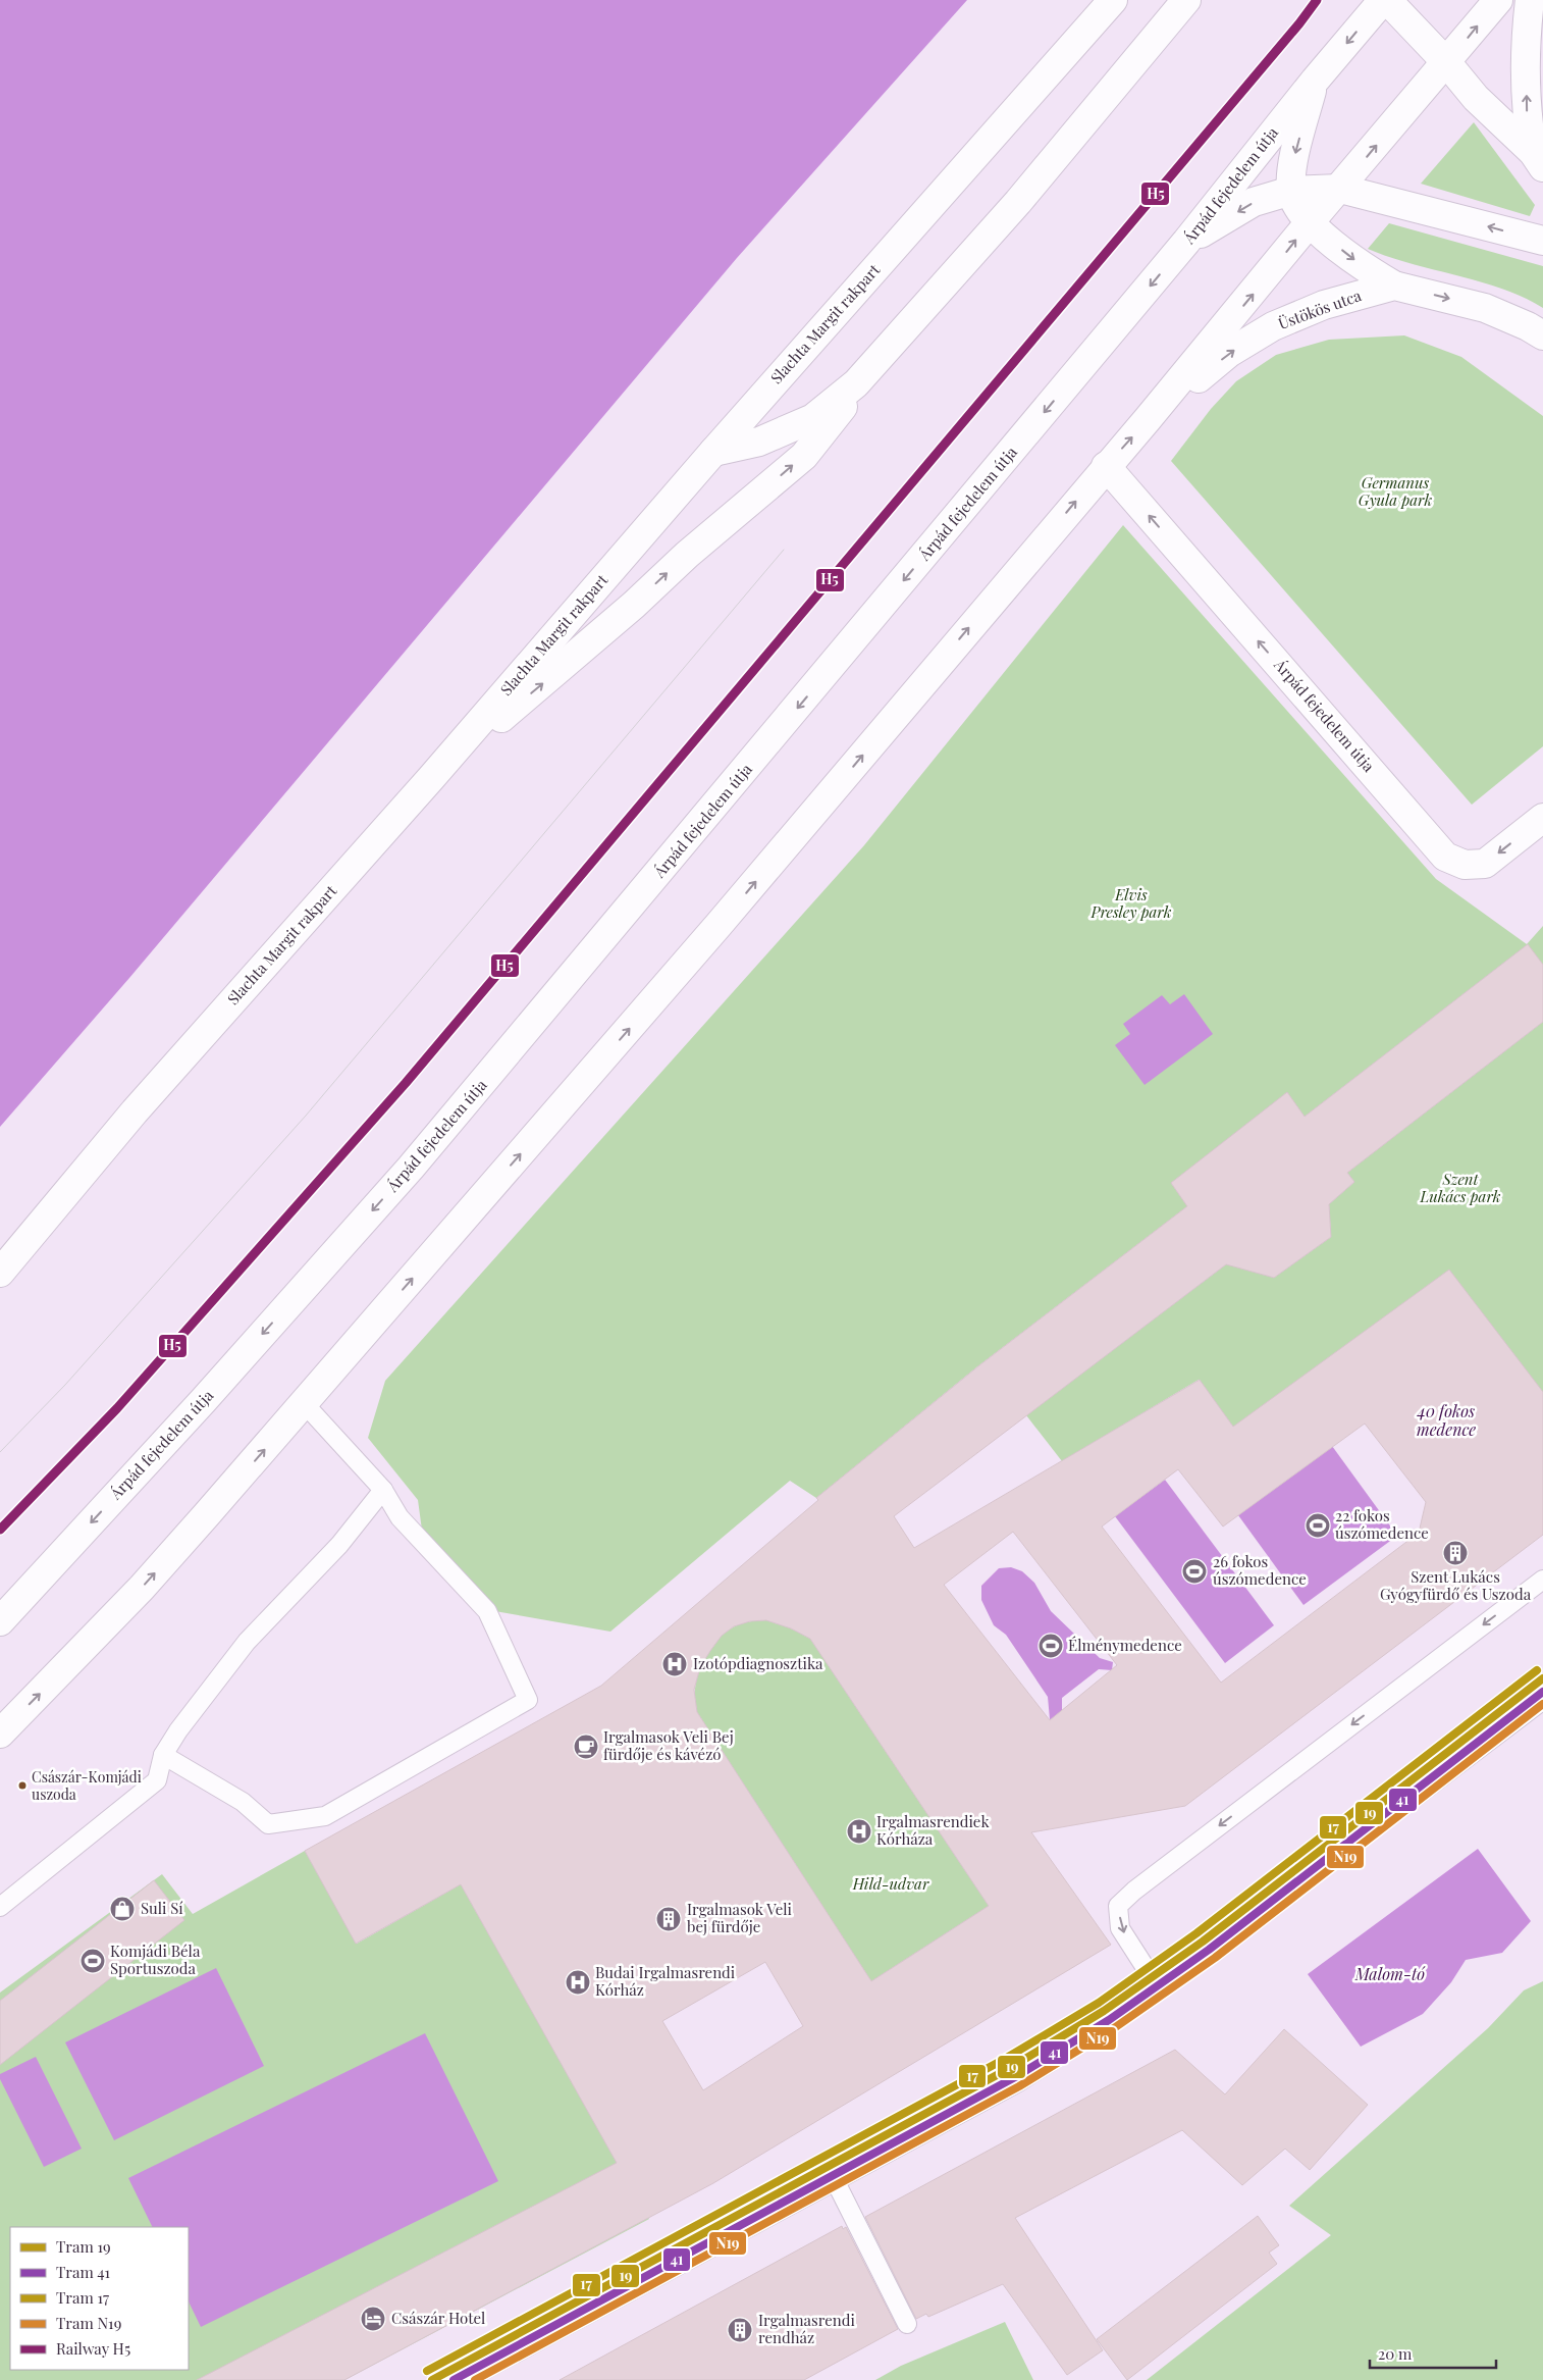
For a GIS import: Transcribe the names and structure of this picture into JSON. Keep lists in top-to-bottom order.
{
  "streets": {
    "main road": ["Árpád fejedelem útja", "Üstökös utca", "Slachta Margit rakpart"]
  },
  "water": ["40 fokos medence", "Malom-tó"],
  "parks": [
    "Germanus Gyula park",
    "Elvis Presley park",
    "Szent Lukács park",
    "Hild-udvar"
  ],
  "places": {
    "sports": [
      "22 fokos úszómedence",
      "26 fokos úszómedence",
      "Élménymedence",
      "Komjádi Béla Sportuszoda"
    ],
    "building": ["Szent Lukács Gyógyfürdő és Uszoda", "Irgalmasok Veli bej fürdője", "Irgalmasrendi rendház"],
    "hospital": ["Izotópdiagnosztika", "Irgalmasrendiek Kórháza", "Budai Irgalmasrendi Kórház"],
    "cafe": ["Irgalmasok Veli Bej fürdője és kávézó"],
    "other": ["Császár-Komjádi uszoda"],
    "shop": ["Suli Sí"],
    "hotel": ["Császár Hotel"]
  },
  "lines": [
    "rail line H5",
    "tram line 17",
    "tram line 19",
    "tram line 41",
    "tram line N19"
  ],
  "legend": [
    "Tram 19",
    "Tram 41",
    "Tram 17",
    "Tram N19",
    "Railway H5"
  ],
  "scale_bar": "20 m"
}
